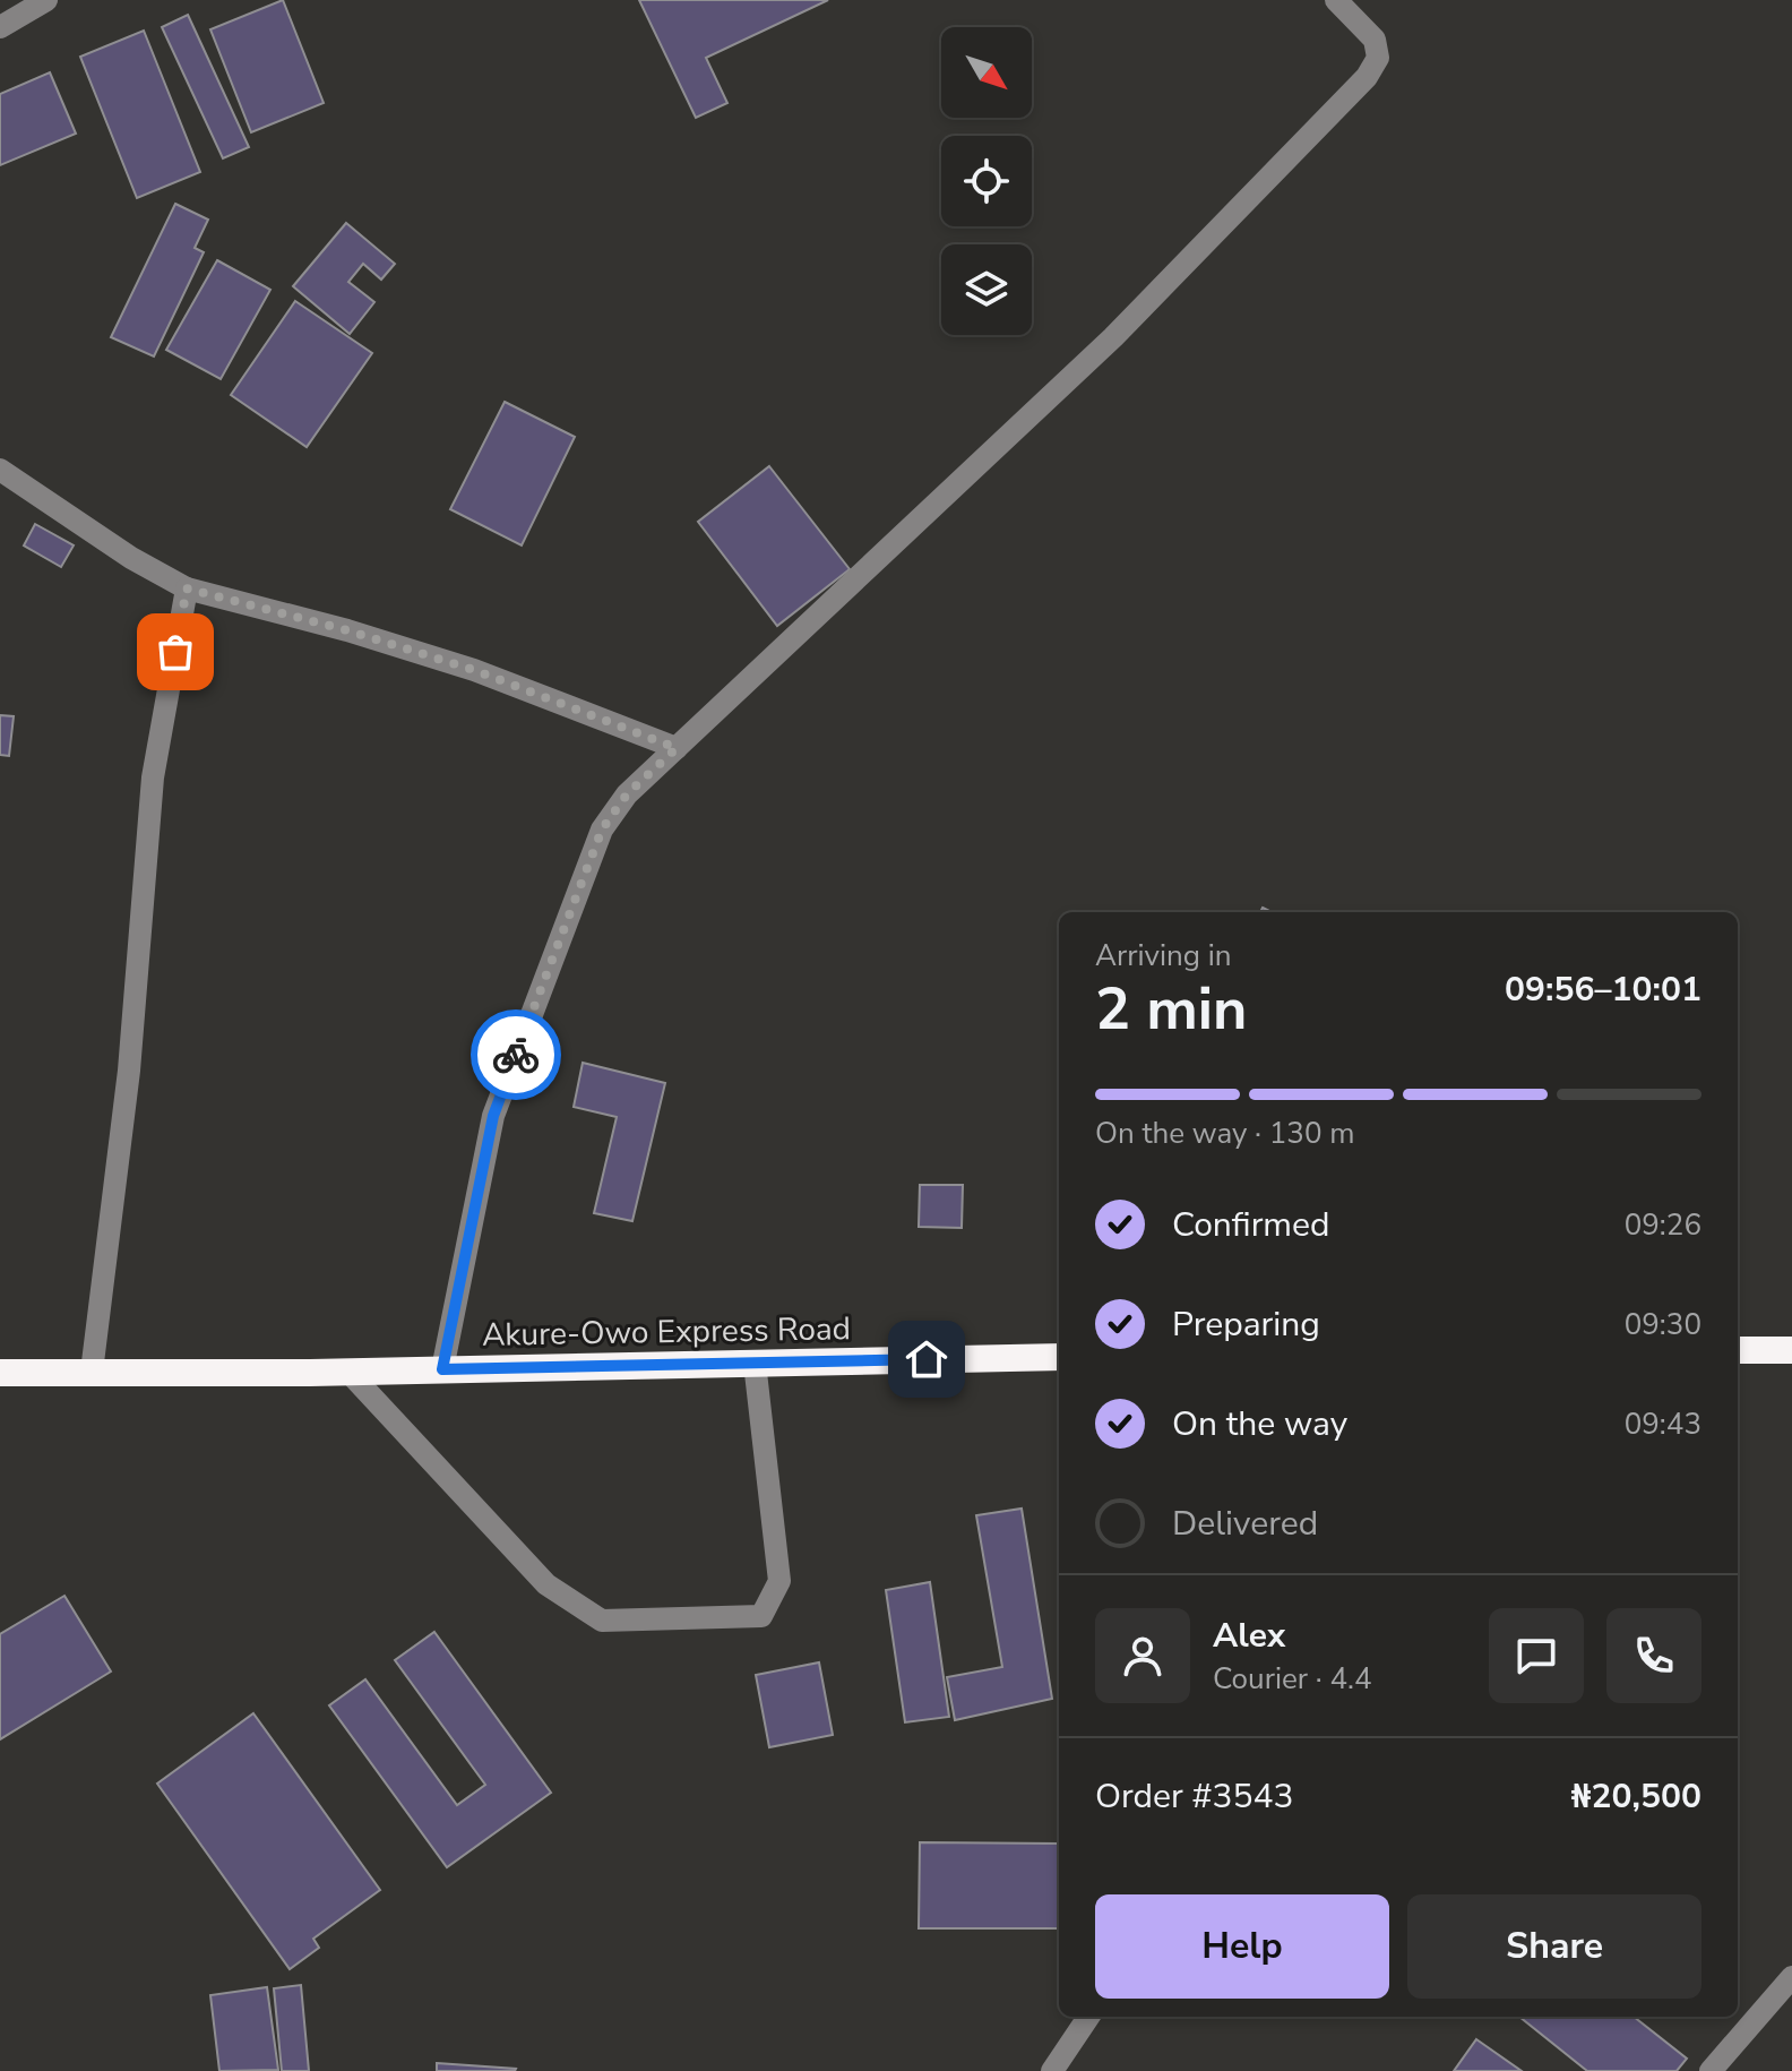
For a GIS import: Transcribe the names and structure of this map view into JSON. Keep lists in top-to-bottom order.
{
  "streets": {
    "highway": ["Akure-Owo Express Road"]
  },
  "north": "bottom right",
  "page": {
    "heading": ["2 min", "Arriving in", "09:56–10:01"],
    "panel": [
      "Alex",
      "Courier · 4.4",
      "Order #3543",
      "₦20,500"
    ],
    "bar": "On the way · 130 m",
    "list": [
      ["Confirmed", "09:26"],
      ["Preparing", "09:30"],
      ["On the way", "09:43"],
      "Delivered"
    ],
    "buttons": ["Help", "Share"]
  }
}
